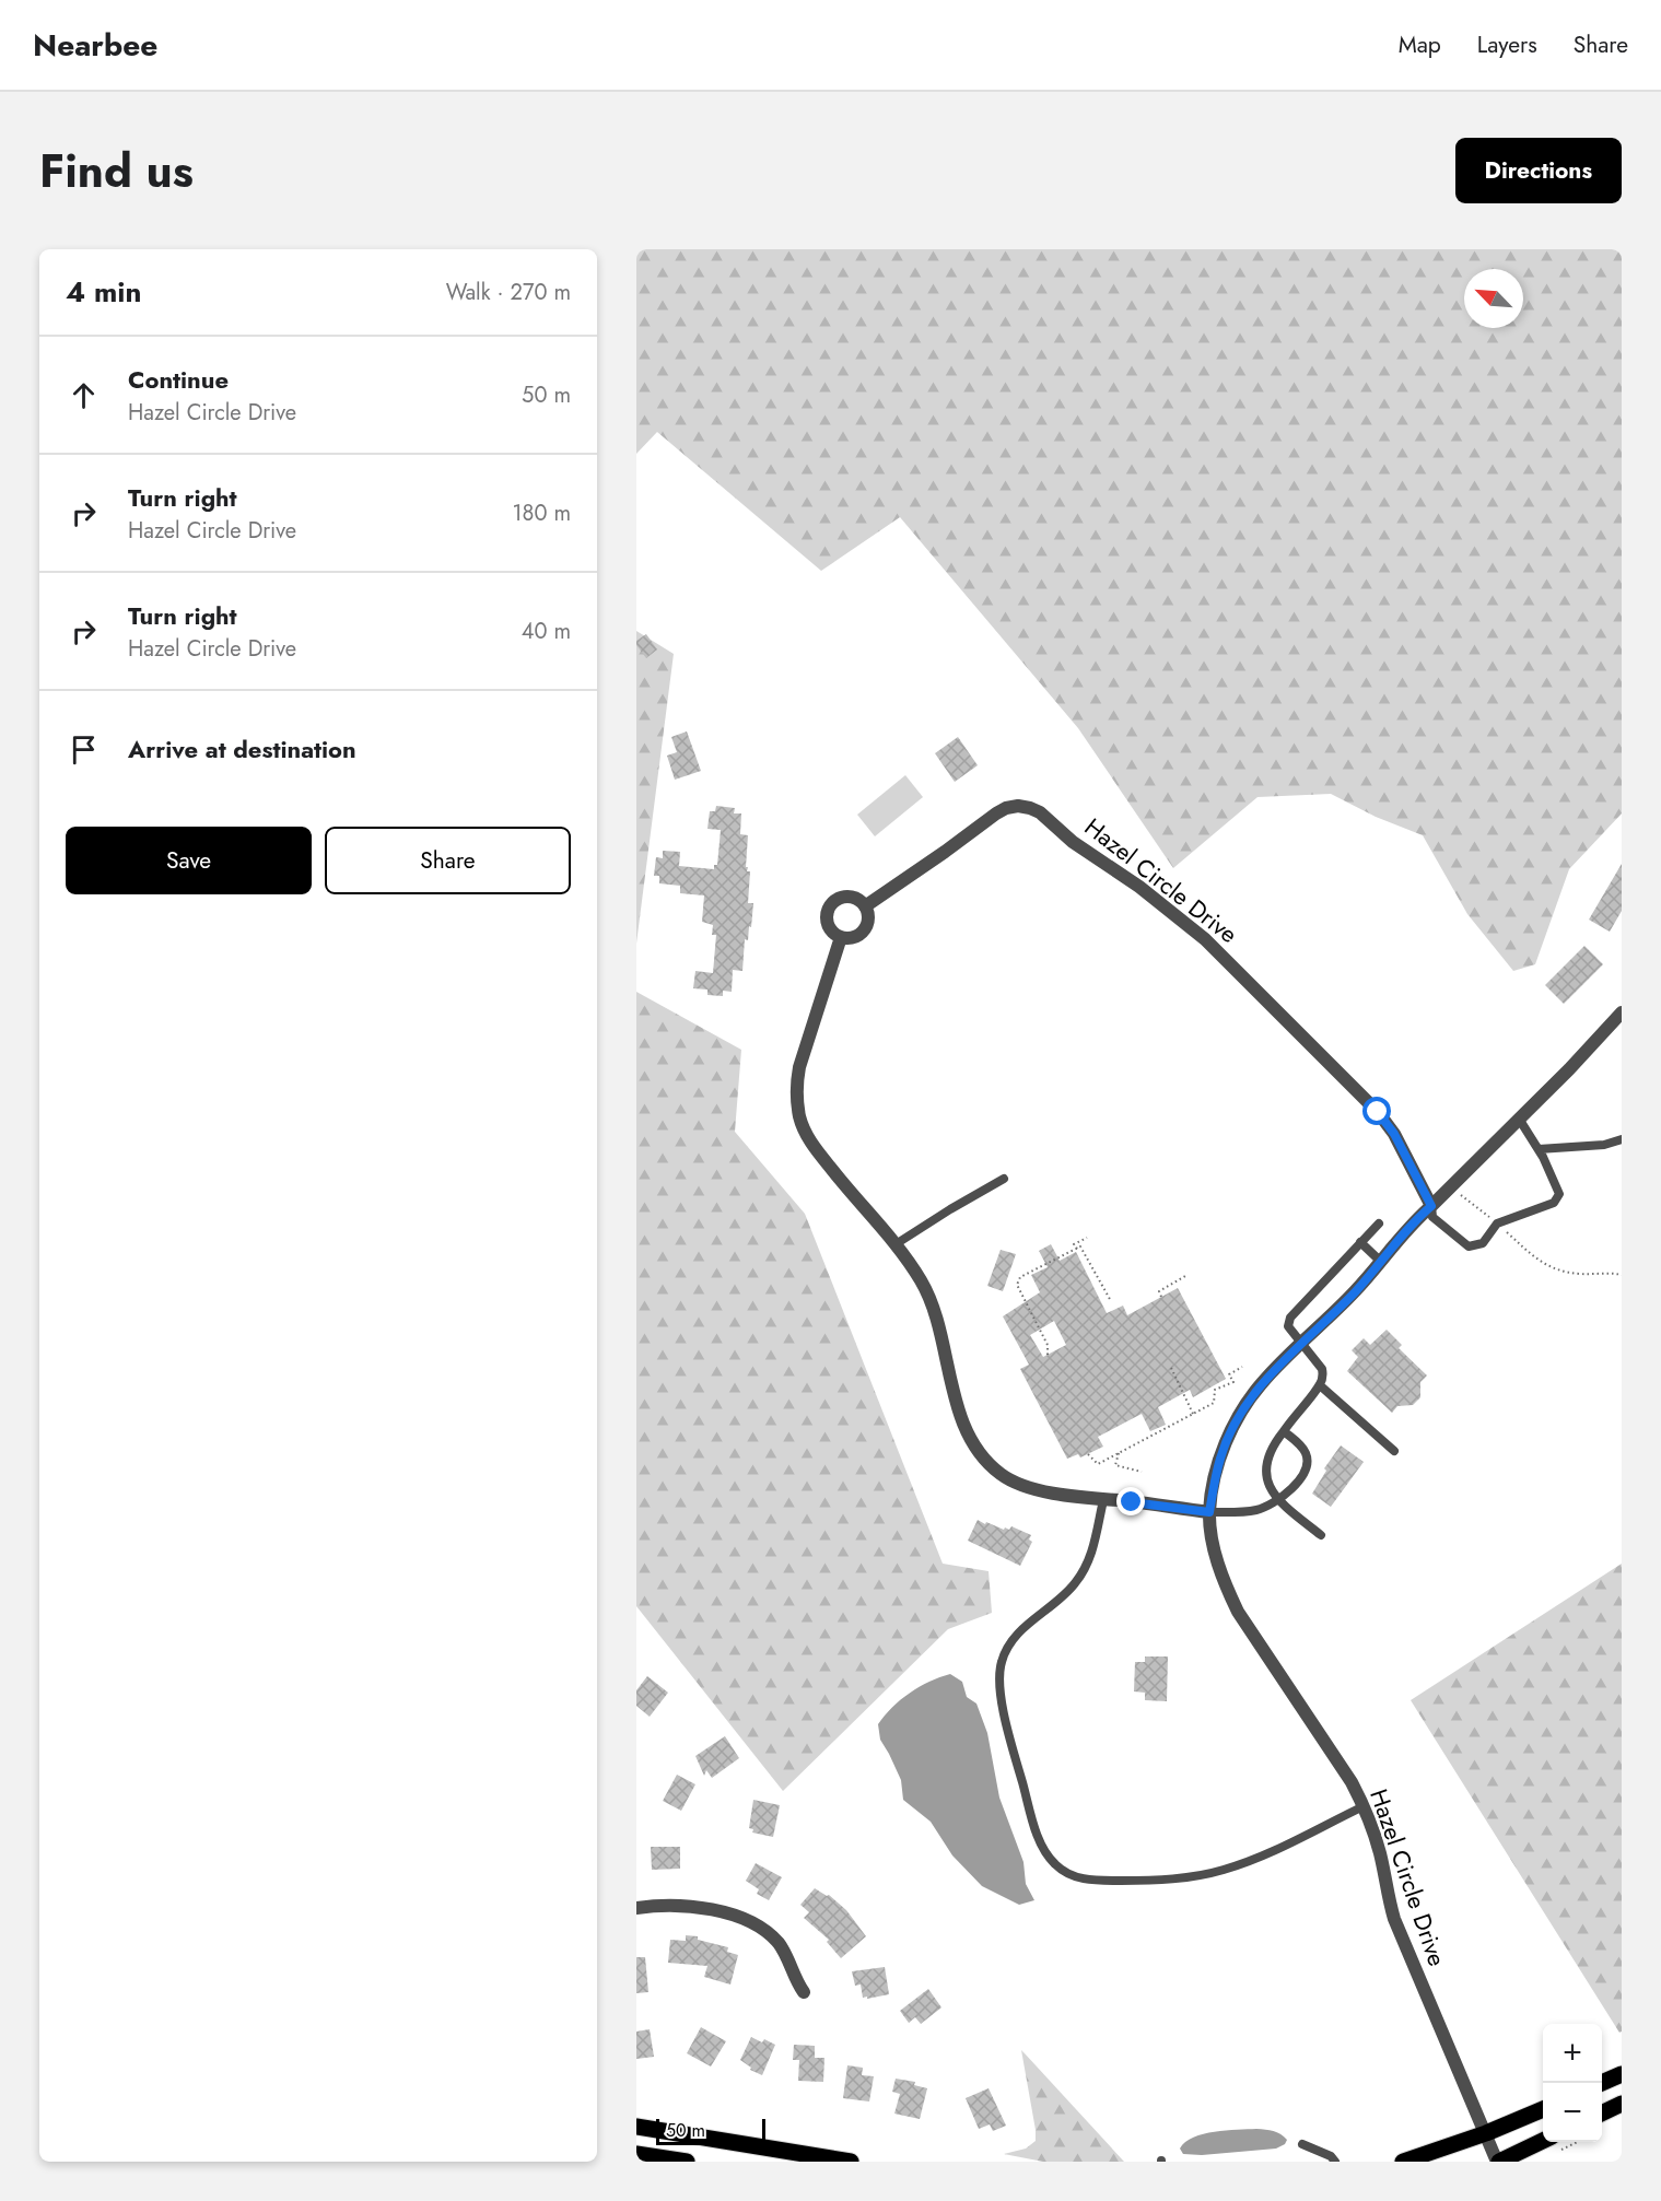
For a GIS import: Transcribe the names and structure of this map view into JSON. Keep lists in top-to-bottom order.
{
  "streets": {
    "street": ["Hazel Circle Drive"]
  },
  "scale_bar": "50 m",
  "north": "top left",
  "page": {
    "header": "Nearbee",
    "nav": ["Map", "Layers", "Share"],
    "title": "Find us",
    "buttons": [
      "Directions",
      ["Save", "Share"]
    ],
    "heading": ["4 min", "Walk · 270 m"],
    "list": [
      ["Continue", "Hazel Circle Drive", "50 m"],
      ["Turn right", "Hazel Circle Drive", "180 m"],
      ["Turn right", "Hazel Circle Drive", "40 m"],
      "Arrive at destination"
    ],
    "map_buttons": ["+", "−"],
    "scale": "50 m"
  }
}
